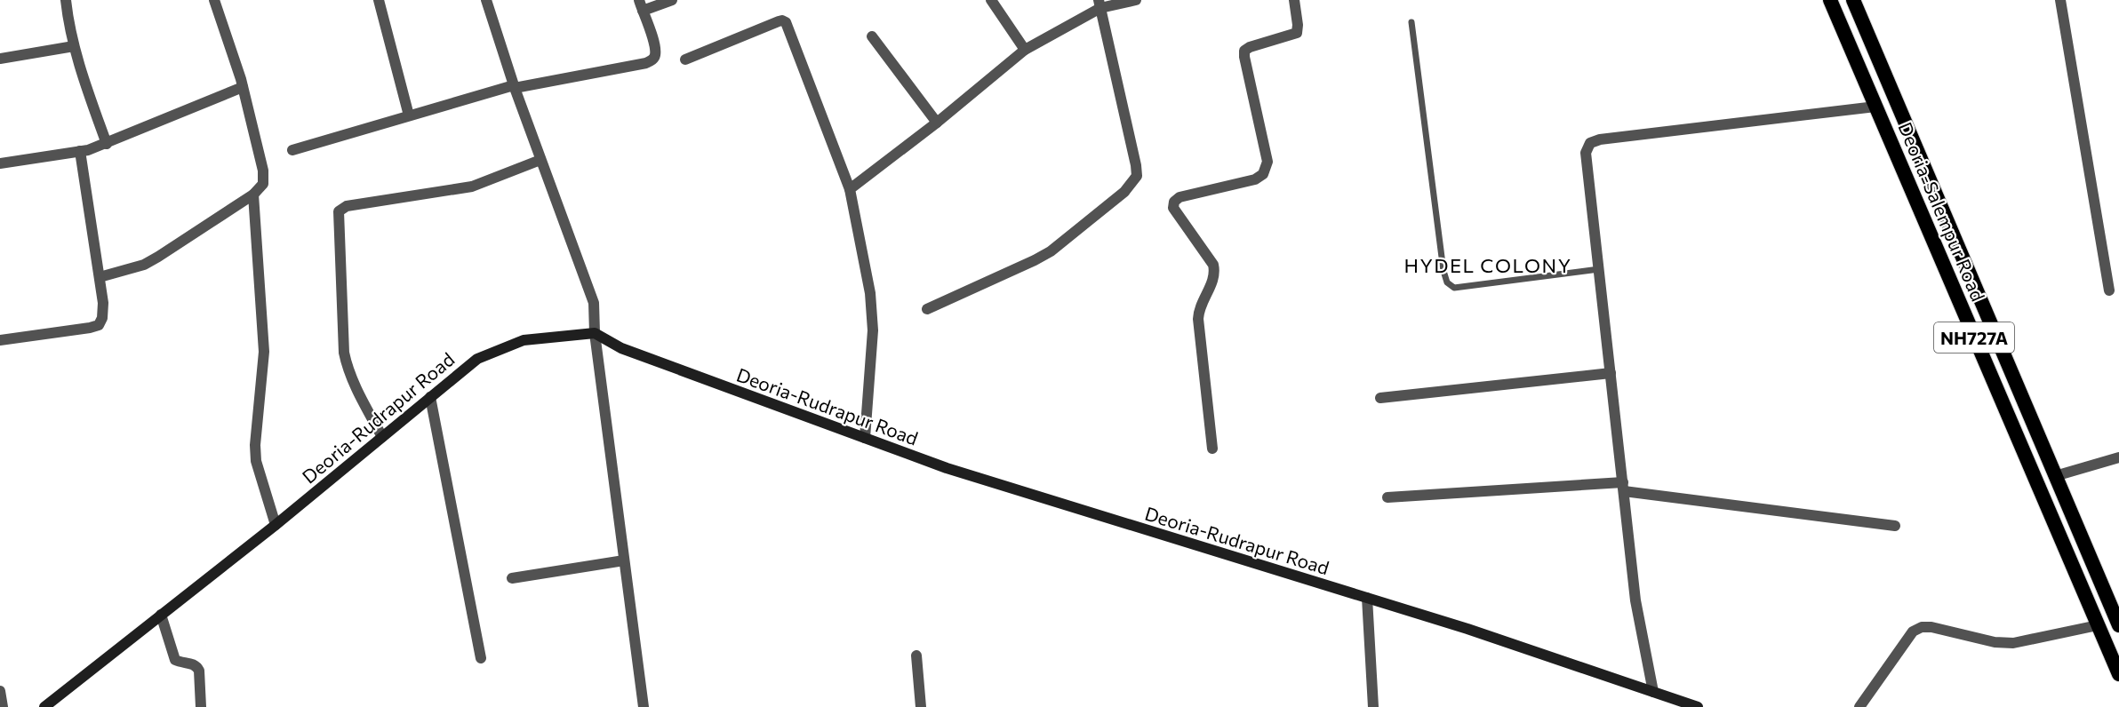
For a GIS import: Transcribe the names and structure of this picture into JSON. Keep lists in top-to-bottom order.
{
  "streets": {
    "highway": ["Deoria-Salempur Road", "NH727A"],
    "main road": ["Deoria-Rudrapur Road"]
  },
  "districts": ["HYDEL COLONY"]
}
